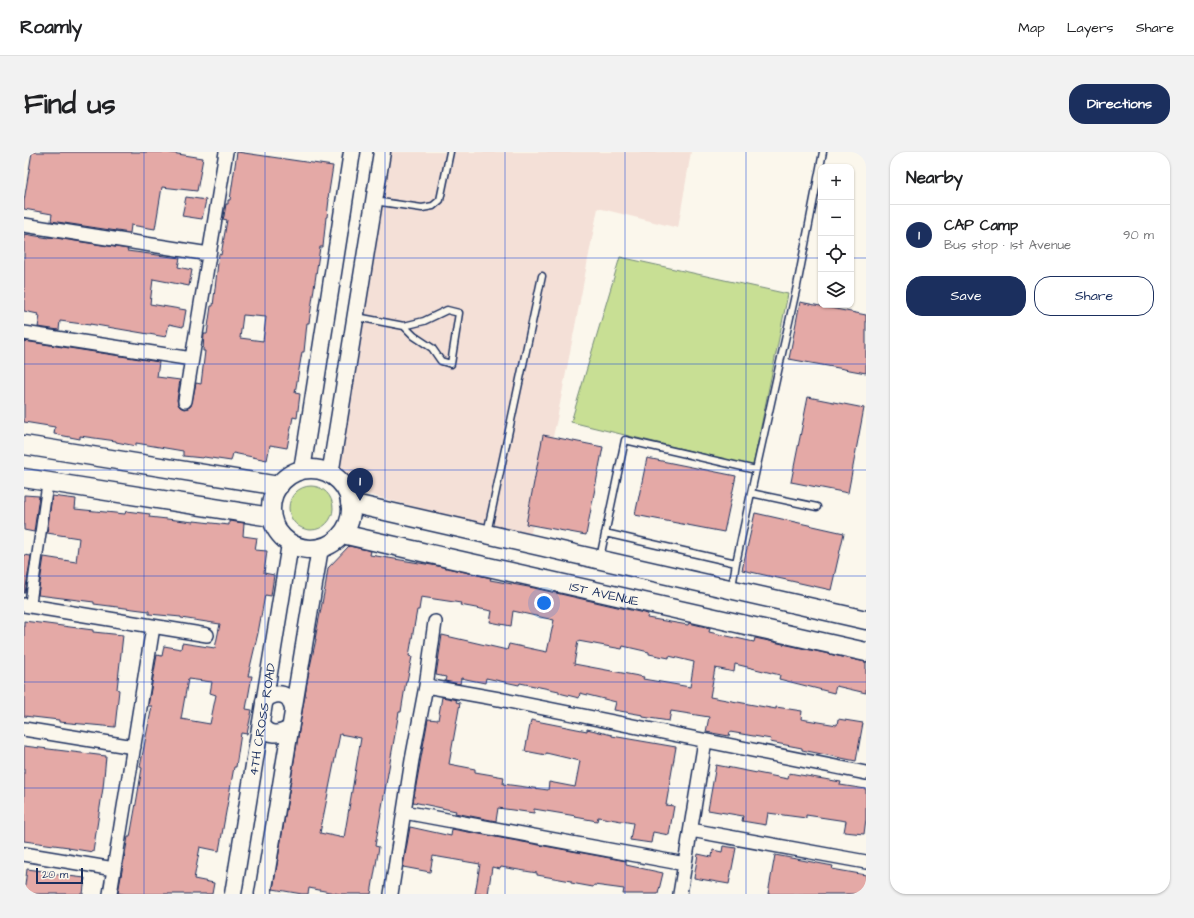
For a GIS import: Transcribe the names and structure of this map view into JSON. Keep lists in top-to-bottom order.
{
  "streets": {
    "main road": ["1ST AVENUE"],
    "street": ["4TH CROSS ROAD"]
  },
  "crossings": [
    ["1ST AVENUE", "4TH CROSS ROAD"]
  ],
  "scale_bar": "20 m",
  "page": {
    "header": "Roamly",
    "nav": ["Map", "Layers", "Share"],
    "buttons": [
      "Directions",
      ["Save", "Share"]
    ],
    "title": "Find us",
    "heading": "Nearby",
    "map_buttons": ["+", "−"],
    "list": [
      {
        "mark": "1",
        "name": "CAP Camp",
        "note": "Bus stop · 1st Avenue",
        "value": "90 m"
      }
    ],
    "pins": "1",
    "scale": "20 m"
  }
}
